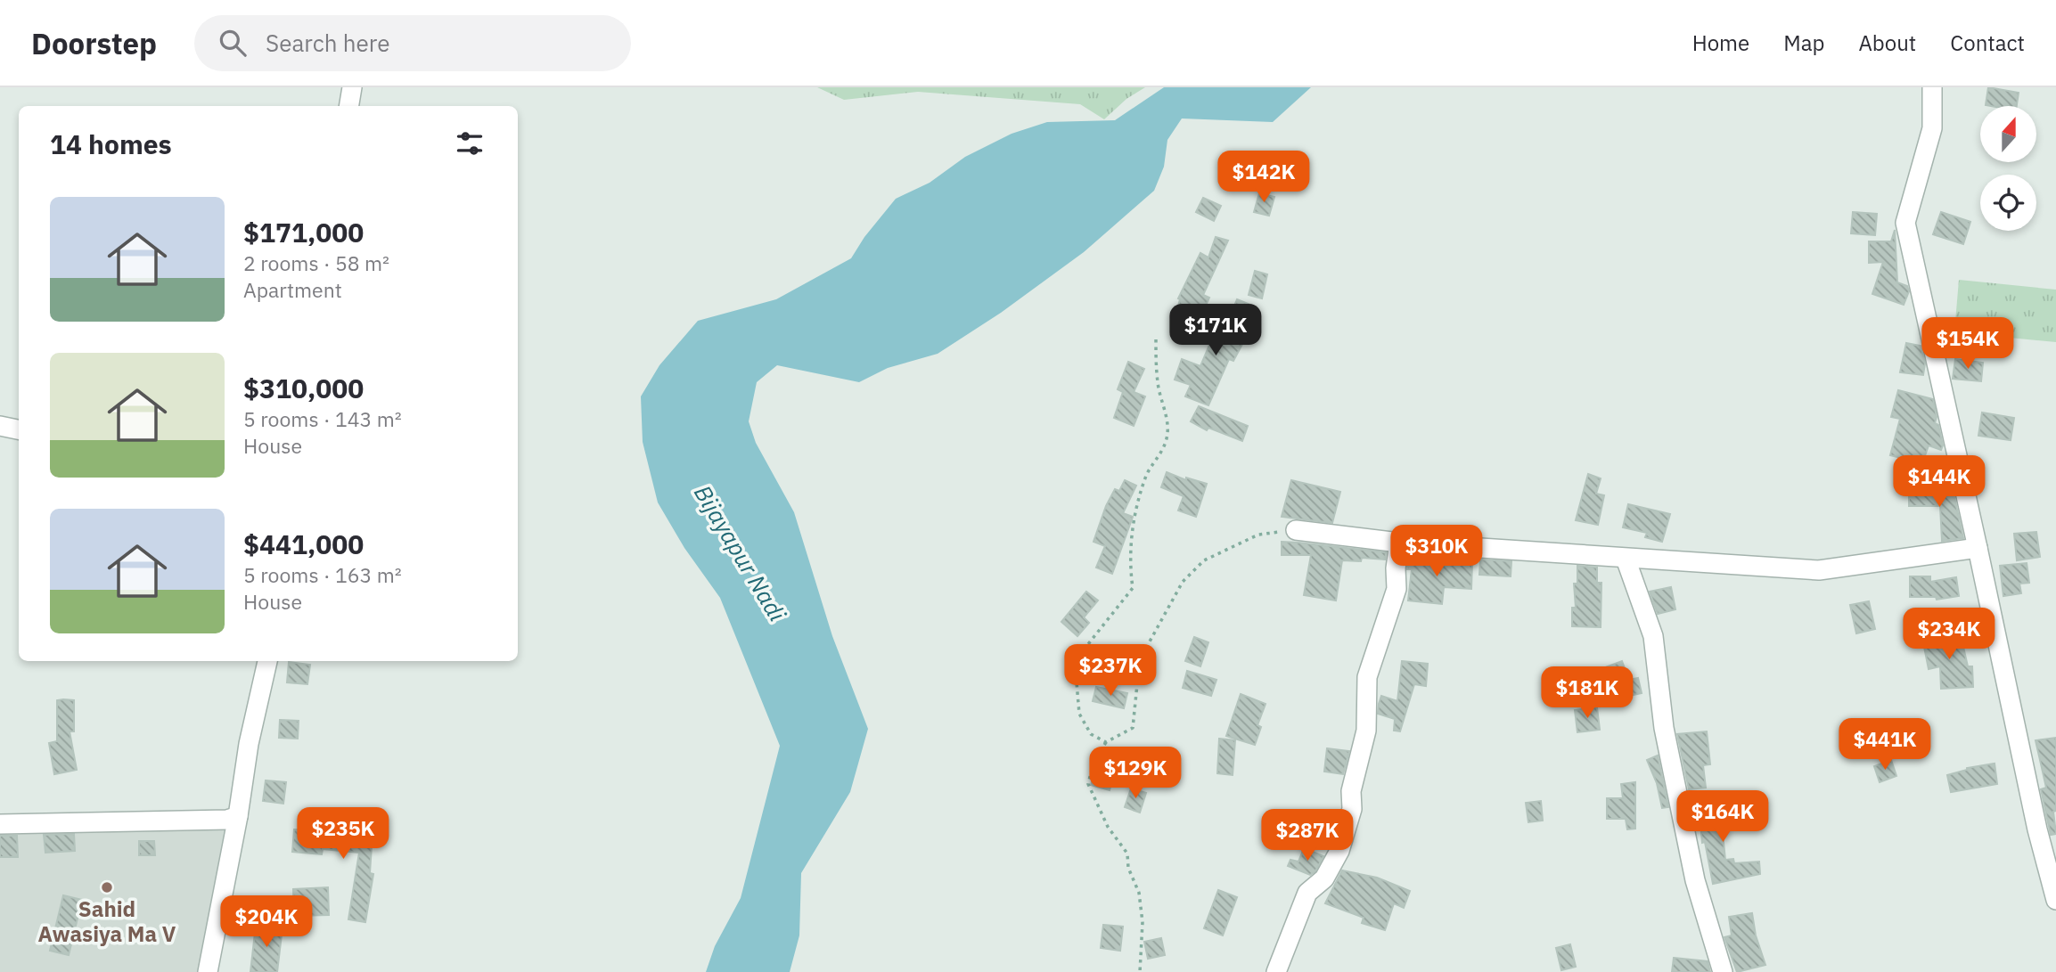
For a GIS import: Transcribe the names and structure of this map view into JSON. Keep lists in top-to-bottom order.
{
  "water": ["Bijayapur Nadi"],
  "places": ["Sahid Awasiya Ma V"],
  "north": "top",
  "page": {
    "header": "Doorstep",
    "search": "Search here",
    "nav": [
      "Home",
      "Map",
      "About",
      "Contact"
    ],
    "heading": "14 homes",
    "price": [
      "$142K",
      "$171K",
      "$154K",
      "$144K",
      "$310K",
      "$234K",
      "$237K",
      "$181K",
      "$441K",
      "$129K",
      "$164K",
      "$235K",
      "$287K",
      "$204K"
    ],
    "list": [
      {
        "name": "$171,000",
        "note": "2 rooms · 58 m² · Apartment"
      },
      {
        "name": "$310,000",
        "note": "5 rooms · 143 m² · House"
      },
      {
        "name": "$441,000",
        "note": "5 rooms · 163 m² · House"
      }
    ]
  }
}
